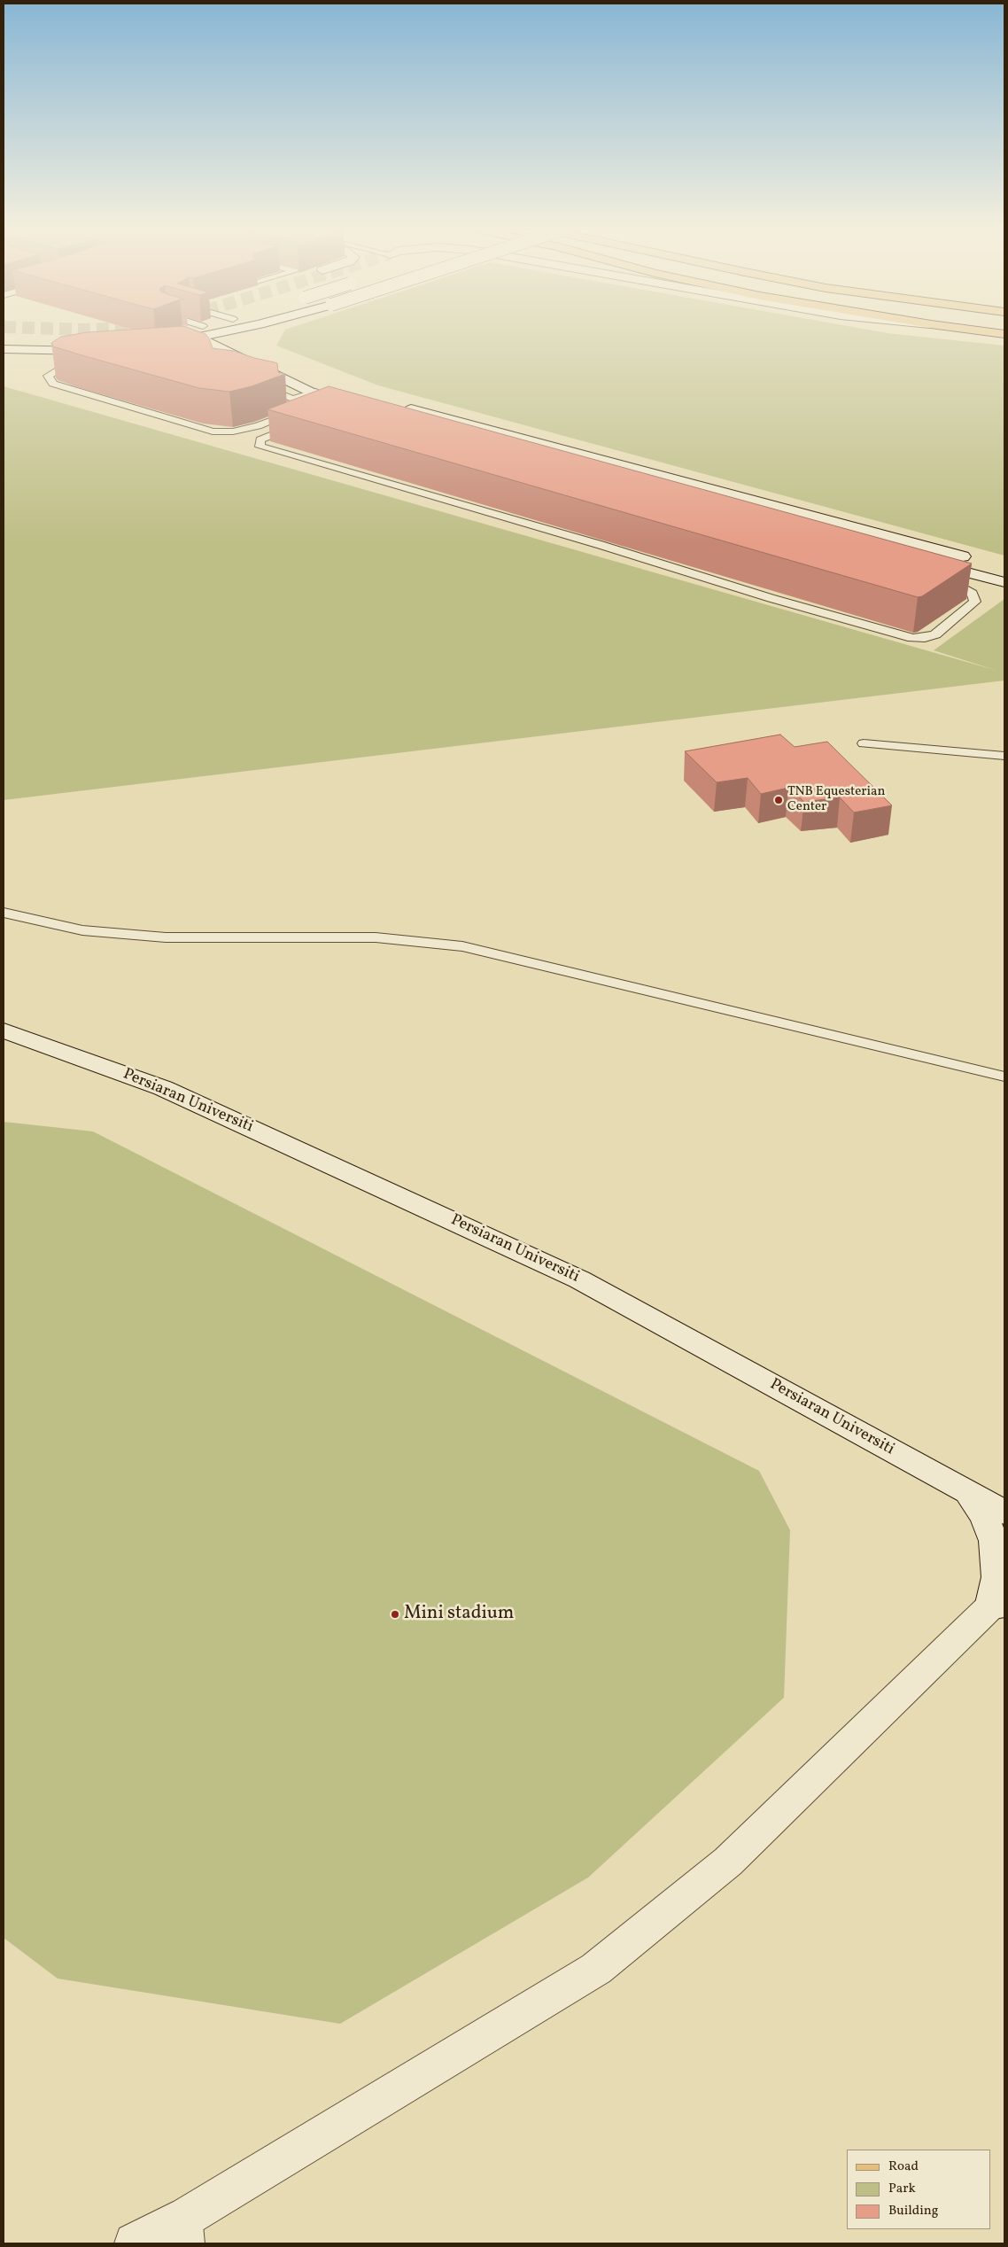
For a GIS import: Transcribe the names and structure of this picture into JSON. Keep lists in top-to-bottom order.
{
  "streets": {
    "street": ["Persiaran Universiti"]
  },
  "places": ["TNB Equesterian Center", "Mini stadium"],
  "legend": ["Road", "Park", "Building"]
}
